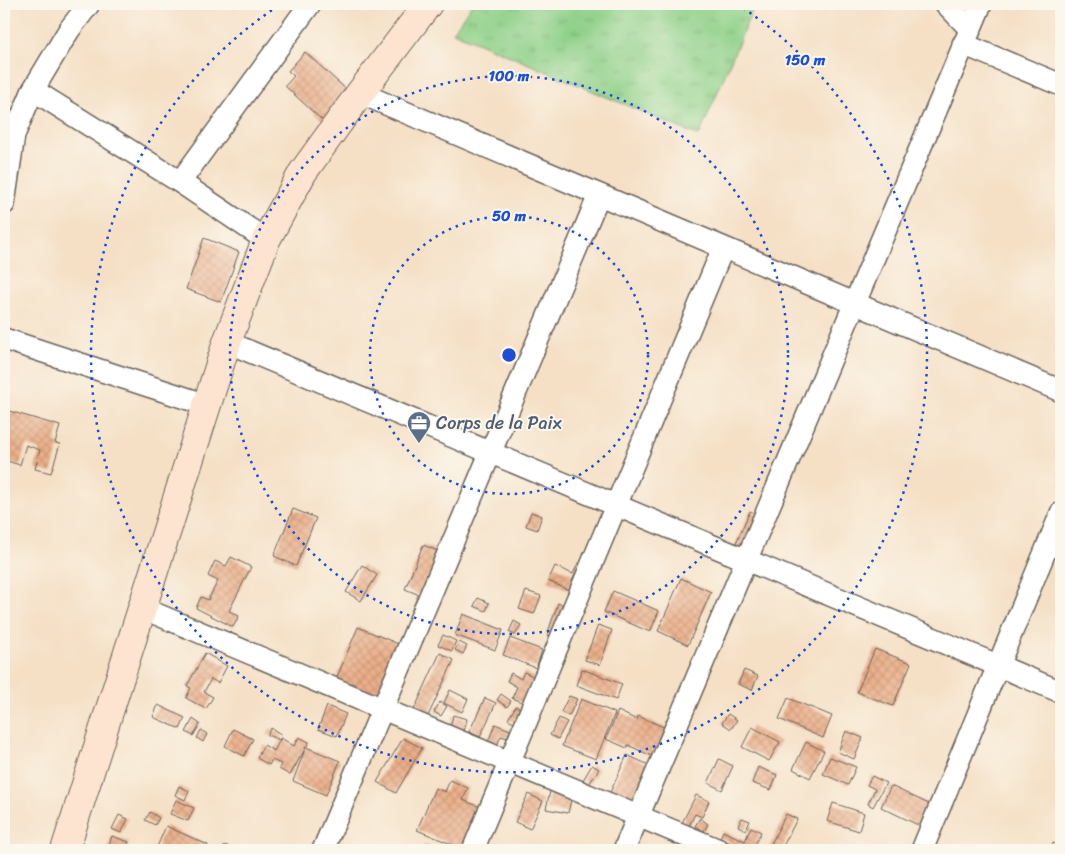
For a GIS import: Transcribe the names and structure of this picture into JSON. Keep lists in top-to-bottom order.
{
  "places": {
    "office": ["Corps de la Paix"]
  },
  "rings": ["150 m", "100 m", "50 m"]
}
